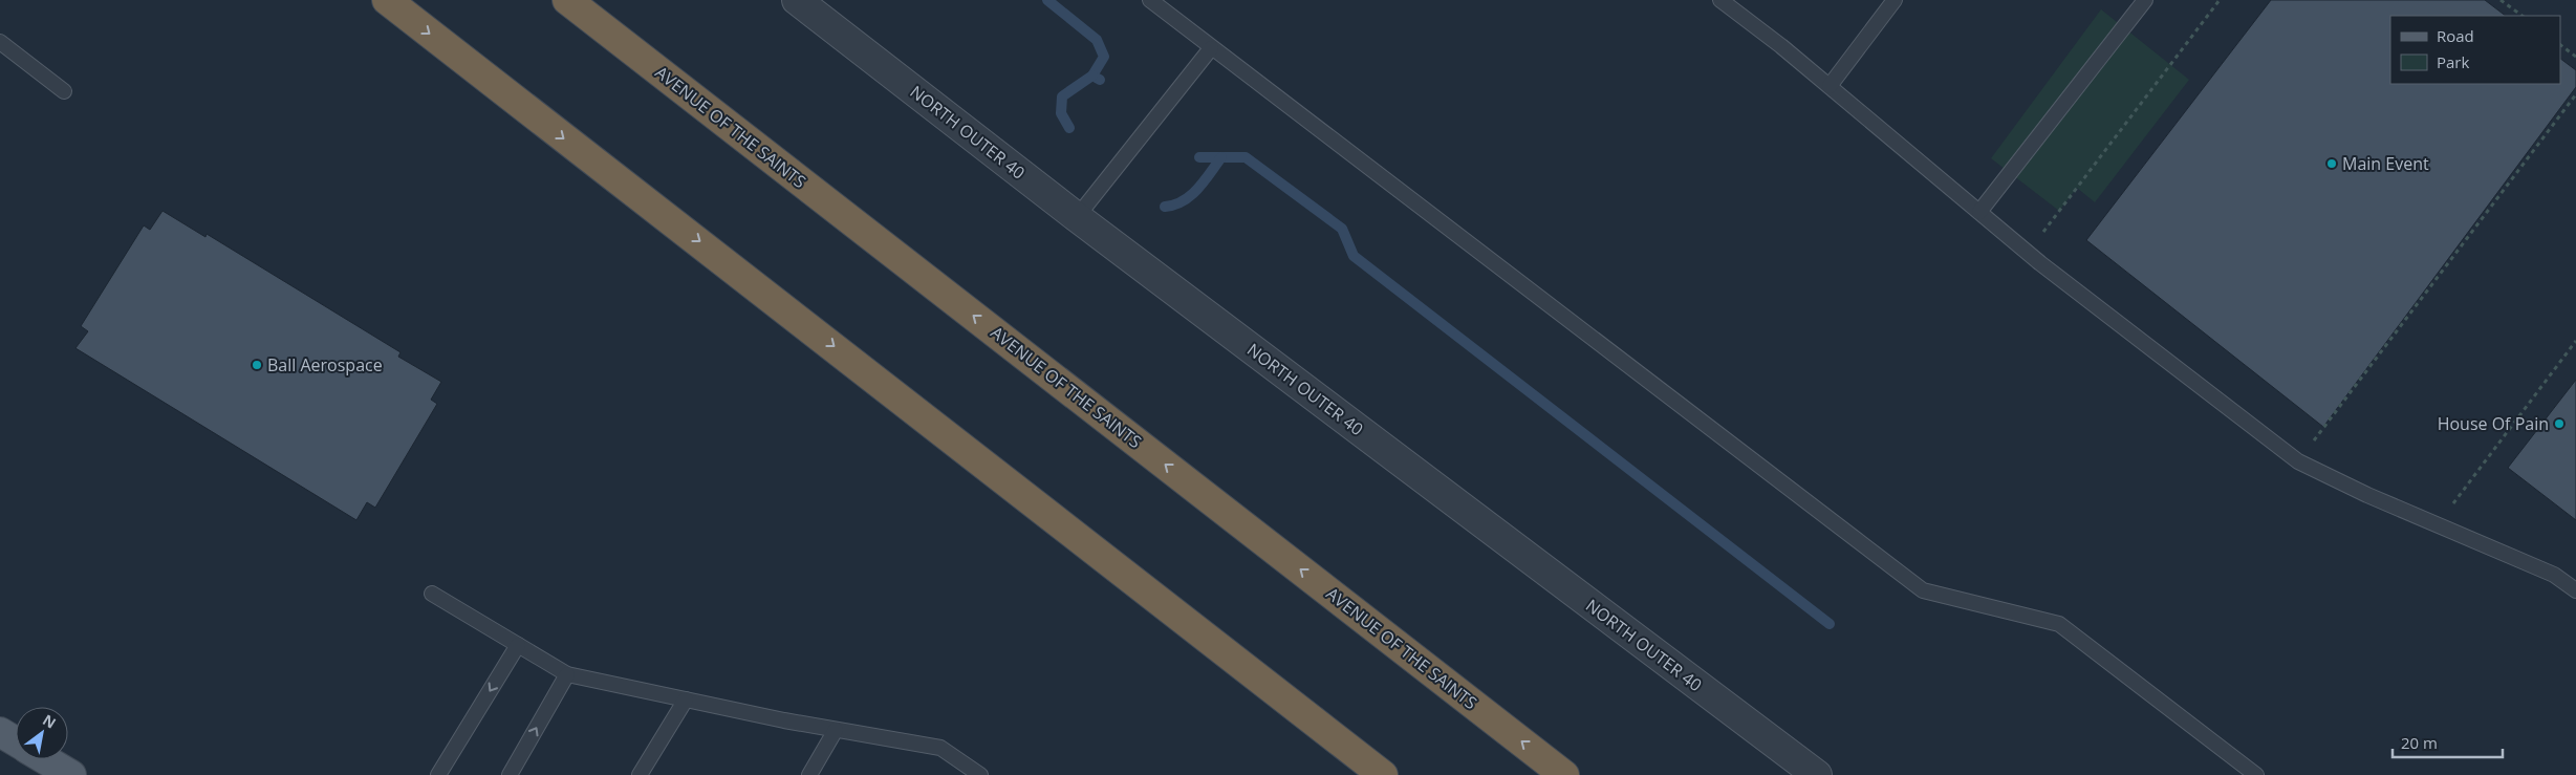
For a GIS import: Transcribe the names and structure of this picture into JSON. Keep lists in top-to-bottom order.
{
  "streets": {
    "highway": ["AVENUE OF THE SAINTS"],
    "street": ["NORTH OUTER 40"]
  },
  "places": ["Main Event", "Ball Aerospace", "House Of Pain"],
  "legend": ["Road", "Park"],
  "scale_bar": "20 m",
  "north": "top right"
}
